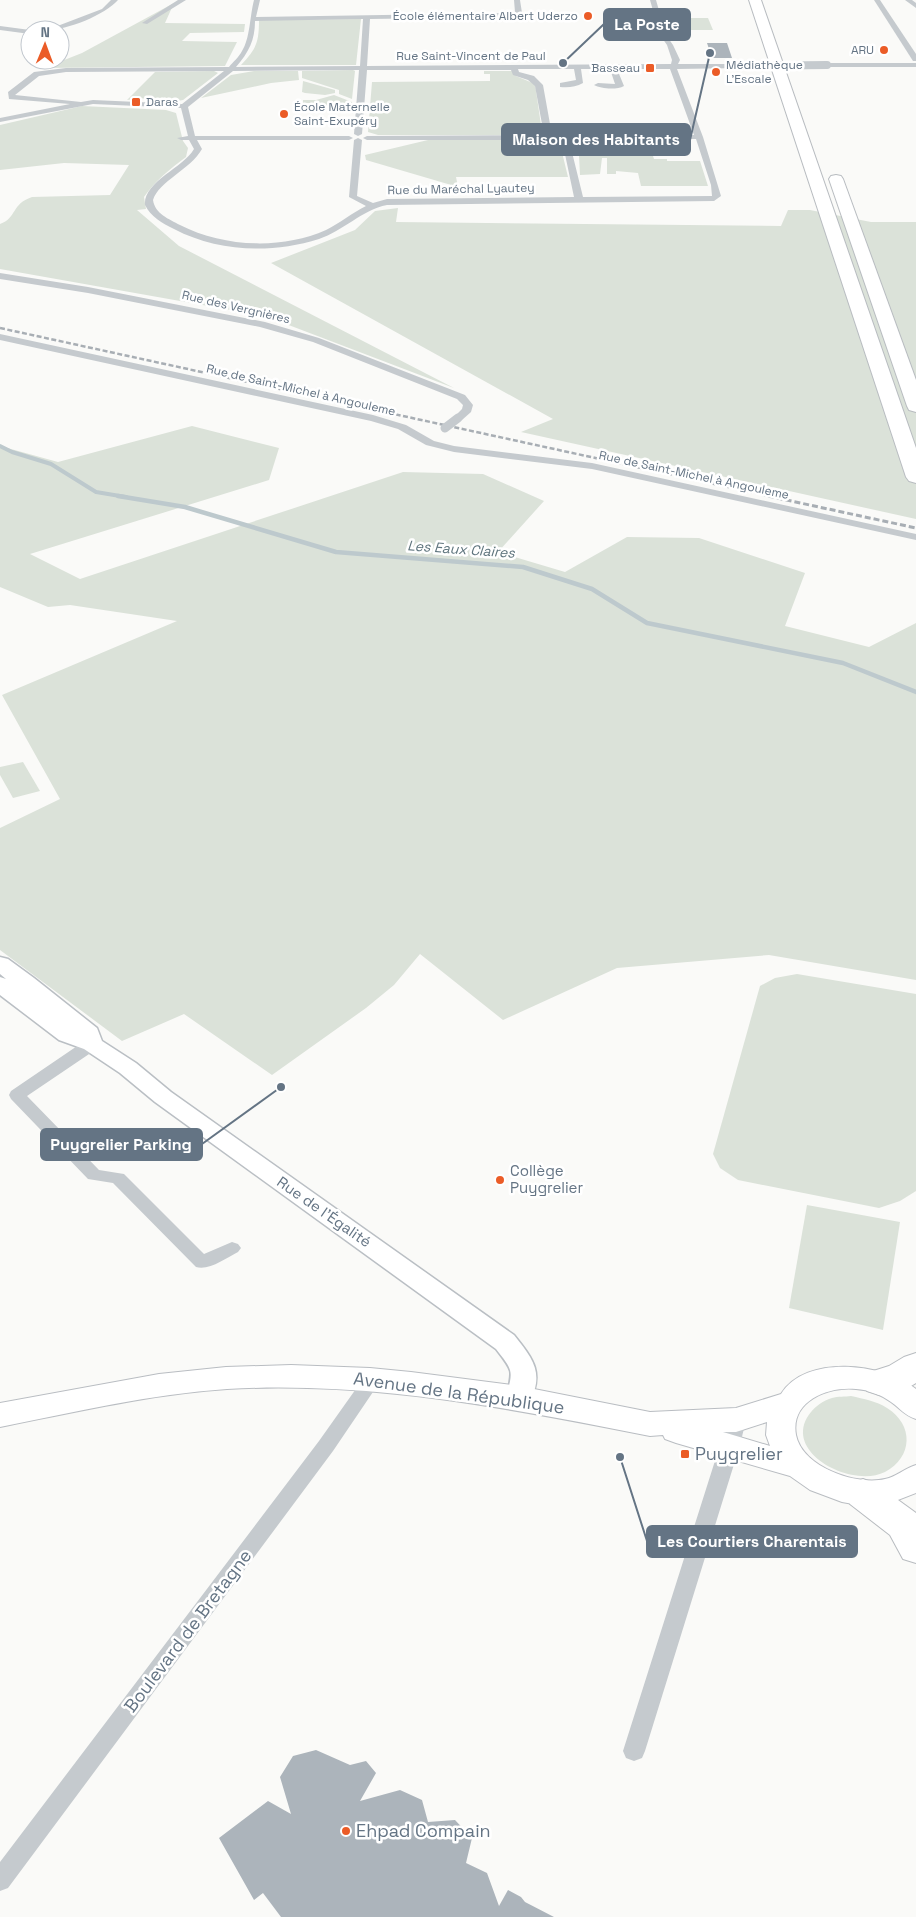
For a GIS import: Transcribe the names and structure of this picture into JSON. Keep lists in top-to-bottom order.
{
  "streets": {
    "main road": ["Avenue de la République"],
    "street": [
      "Rue Saint-Vincent de Paul",
      "Rue du Maréchal Lyautey",
      "Rue des Vergnières",
      "Rue de Saint-Michel à Angouleme",
      "Rue de l'Égalité",
      "Boulevard de Bretagne"
    ]
  },
  "crossings": [
    ["Rue des Vergnières", "Rue de Saint-Michel à Angouleme"],
    ["Rue de l'Égalité", "Avenue de la République"],
    ["Avenue de la République", "Boulevard de Bretagne"]
  ],
  "water": ["Les Eaux Claires"],
  "places": {
    "other": [
      "École élémentaire Albert Uderzo",
      "ARU",
      "Maison des Habitants",
      "La Poste",
      "Médiathèque L'Escale",
      "École Maternelle Saint-Exupéry",
      "Puygrelier Parking",
      "Collège Puygrelier",
      "Les Courtiers Charentais",
      "Ehpad Compain"
    ],
    "transit": ["Basseau", "Daras", "Puygrelier"]
  },
  "north": "top"
}
